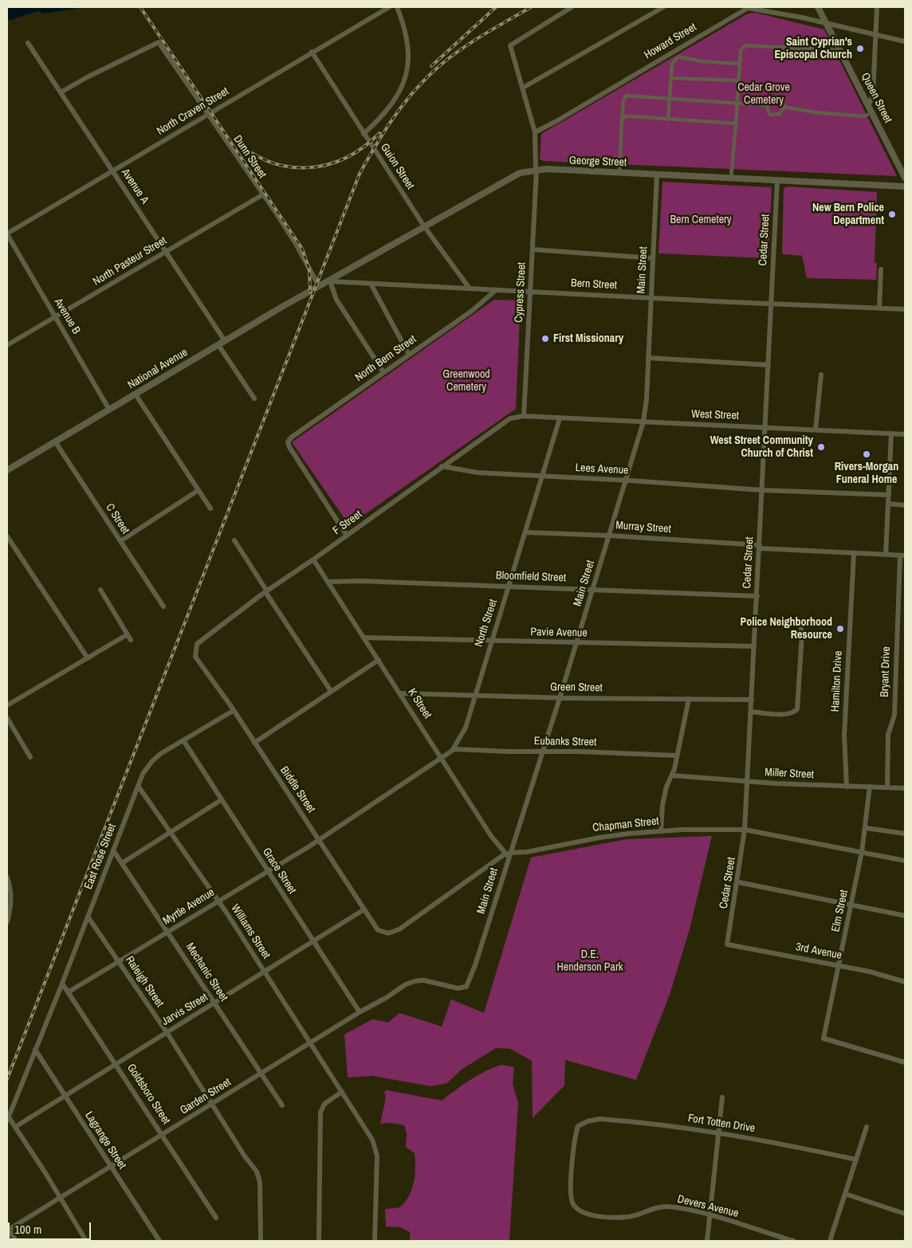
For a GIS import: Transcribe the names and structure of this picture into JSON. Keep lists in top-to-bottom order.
{
  "streets": {
    "street": [
      "Howard Street",
      "Queen Street",
      "North Craven Street",
      "Dunn Street",
      "George Street",
      "Guion Street",
      "Avenue A",
      "Cedar Street",
      "North Pasteur Street",
      "Main Street",
      "Bern Street",
      "Cypress Street",
      "Avenue B",
      "North Bern Street",
      "National Avenue",
      "West Street",
      "Lees Avenue",
      "C Street",
      "F Street",
      "Murray Street",
      "Bloomfield Street",
      "North Street",
      "Pavie Avenue",
      "Bryant Drive",
      "Hamilton Drive",
      "Green Street",
      "K Street",
      "Eubanks Street",
      "Miller Street",
      "Biddle Street",
      "Chapman Street",
      "East Rose Street",
      "Grace Street",
      "Myrtle Avenue",
      "Elm Street",
      "Williams Street",
      "3rd Avenue",
      "Mechanic Street",
      "Raleigh Street",
      "Jarvis Street",
      "Goldsboro Street",
      "Garden Street",
      "Fort Totten Drive",
      "Lagrange Street",
      "Devers Avenue"
    ]
  },
  "crossings": [
    ["Howard Street", "Queen Street"],
    ["Howard Street", "Cypress Street"],
    ["North Craven Street", "Dunn Street"],
    ["North Craven Street", "Guion Street"],
    ["North Craven Street", "Avenue A"],
    ["North Craven Street", "Avenue B"],
    ["Dunn Street", "George Street"],
    ["Dunn Street", "Avenue A"],
    ["Dunn Street", "North Pasteur Street"],
    ["Dunn Street", "National Avenue"],
    ["George Street", "Guion Street"],
    ["George Street", "Cedar Street"],
    ["George Street", "Main Street"],
    ["George Street", "Bern Street"],
    ["George Street", "Cypress Street"],
    ["George Street", "National Avenue"],
    ["Guion Street", "Bern Street"],
    ["Avenue A", "North Pasteur Street"],
    ["Avenue A", "National Avenue"],
    ["Cedar Street", "Bern Street"],
    ["Cedar Street", "West Street"],
    ["Cedar Street", "Lees Avenue"],
    ["Cedar Street", "Murray Street"],
    ["Cedar Street", "Bloomfield Street"],
    ["Cedar Street", "Pavie Avenue"],
    ["Cedar Street", "Green Street"],
    ["Cedar Street", "Miller Street"],
    ["Cedar Street", "Chapman Street"],
    ["Cedar Street", "3rd Avenue"],
    ["North Pasteur Street", "Avenue B"],
    ["Main Street", "Bern Street"],
    ["Main Street", "West Street"],
    ["Main Street", "Lees Avenue"],
    ["Main Street", "Murray Street"],
    ["Main Street", "Bloomfield Street"],
    ["Main Street", "Pavie Avenue"],
    ["Main Street", "Green Street"],
    ["Main Street", "K Street"],
    ["Main Street", "Eubanks Street"],
    ["Main Street", "Biddle Street"],
    ["Main Street", "Chapman Street"],
    ["Main Street", "Garden Street"],
    ["Bern Street", "Cypress Street"],
    ["Bern Street", "North Bern Street"],
    ["Cypress Street", "West Street"],
    ["Cypress Street", "F Street"],
    ["Avenue B", "National Avenue"],
    ["North Bern Street", "F Street"],
    ["National Avenue", "C Street"],
    ["West Street", "F Street"],
    ["West Street", "North Street"],
    ["Lees Avenue", "F Street"],
    ["Lees Avenue", "North Street"],
    ["F Street", "K Street"],
    ["F Street", "Biddle Street"],
    ["Murray Street", "North Street"],
    ["Murray Street", "Bryant Drive"],
    ["Murray Street", "Hamilton Drive"],
    ["Bloomfield Street", "North Street"],
    ["Bloomfield Street", "K Street"],
    ["North Street", "Pavie Avenue"],
    ["North Street", "Green Street"],
    ["North Street", "K Street"],
    ["North Street", "Eubanks Street"],
    ["North Street", "Biddle Street"],
    ["North Street", "Myrtle Avenue"],
    ["Pavie Avenue", "K Street"],
    ["Bryant Drive", "Miller Street"],
    ["Hamilton Drive", "Miller Street"],
    ["Green Street", "K Street"],
    ["K Street", "Biddle Street"],
    ["K Street", "Chapman Street"],
    ["Miller Street", "Elm Street"],
    ["Biddle Street", "Chapman Street"],
    ["Biddle Street", "East Rose Street"],
    ["Biddle Street", "Myrtle Avenue"],
    ["Biddle Street", "Jarvis Street"],
    ["Chapman Street", "Elm Street"],
    ["East Rose Street", "Grace Street"],
    ["East Rose Street", "Williams Street"],
    ["East Rose Street", "Mechanic Street"],
    ["East Rose Street", "Raleigh Street"],
    ["East Rose Street", "Goldsboro Street"],
    ["East Rose Street", "Lagrange Street"],
    ["Grace Street", "Myrtle Avenue"],
    ["Grace Street", "Jarvis Street"],
    ["Grace Street", "Garden Street"],
    ["Myrtle Avenue", "Williams Street"],
    ["Myrtle Avenue", "Mechanic Street"],
    ["Myrtle Avenue", "Raleigh Street"],
    ["Myrtle Avenue", "Goldsboro Street"],
    ["Elm Street", "3rd Avenue"],
    ["Williams Street", "Jarvis Street"],
    ["Williams Street", "Garden Street"],
    ["Mechanic Street", "Jarvis Street"],
    ["Mechanic Street", "Garden Street"],
    ["Raleigh Street", "Jarvis Street"],
    ["Raleigh Street", "Garden Street"],
    ["Jarvis Street", "Goldsboro Street"],
    ["Jarvis Street", "Lagrange Street"],
    ["Goldsboro Street", "Garden Street"],
    ["Garden Street", "Lagrange Street"],
    ["Fort Totten Drive", "Devers Avenue"]
  ],
  "parks": [
    "Cedar Grove Cemetery",
    "Bern Cemetery",
    "Greenwood Cemetery",
    "D.E. Henderson Park"
  ],
  "places": [
    "Saint Cyprian's Episcopal Church",
    "New Bern Police Department",
    "First Missionary",
    "West Street Community Church of Christ",
    "Rivers-Morgan Funeral Home",
    "Police Neighborhood Resource"
  ],
  "scale_bar": "100 m"
}
